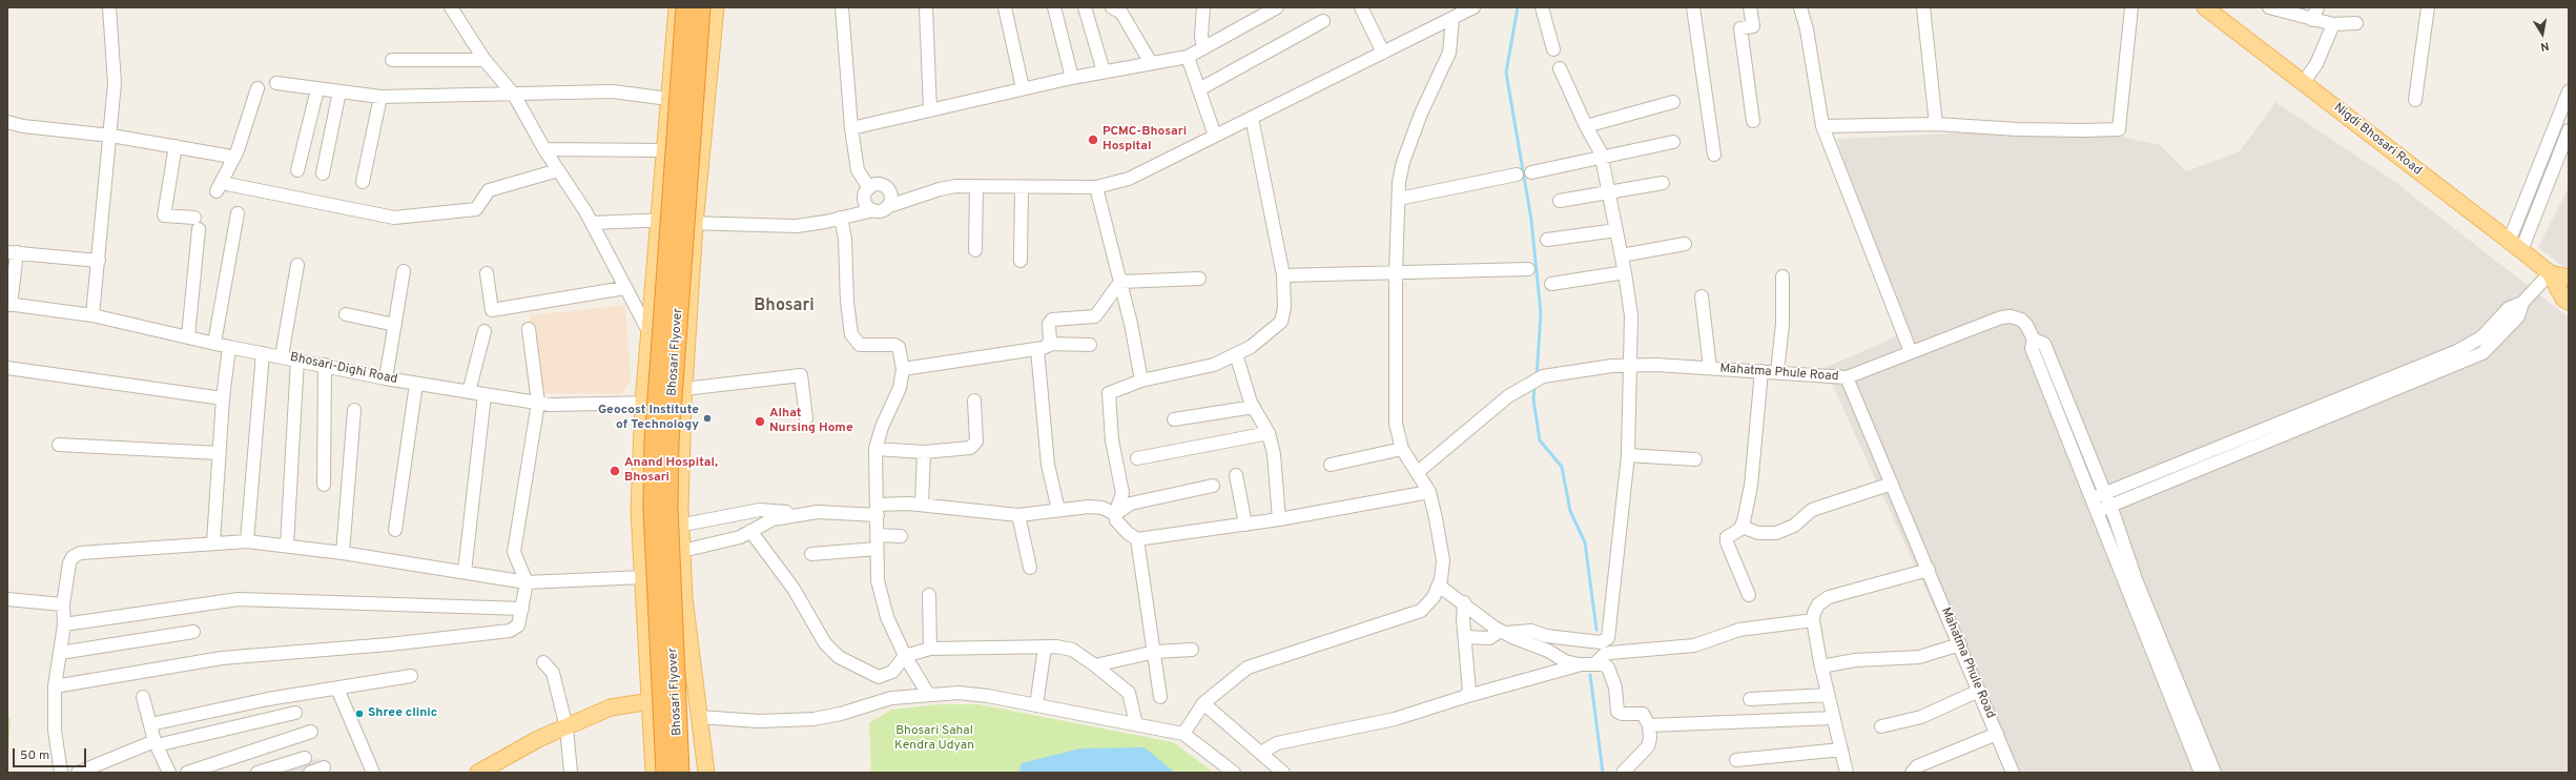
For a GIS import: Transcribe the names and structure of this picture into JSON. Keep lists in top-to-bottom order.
{
  "streets": {
    "highway": ["Bhosari Flyover"],
    "main road": ["Nigdi Bhosari Road"],
    "street": ["Bhosari-Dighi Road", "Mahatma Phule Road"]
  },
  "districts": ["Bhosari"],
  "parks": ["Bhosari Sahal Kendra Udyan"],
  "places": [
    "PCMC-Bhosari Hospital",
    "Geocost Institute of Technology",
    "Alhat Nursing Home",
    "Anand Hospital, Bhosari",
    "Shree clinic"
  ],
  "scale_bar": "50 m",
  "north": "bottom"
}
